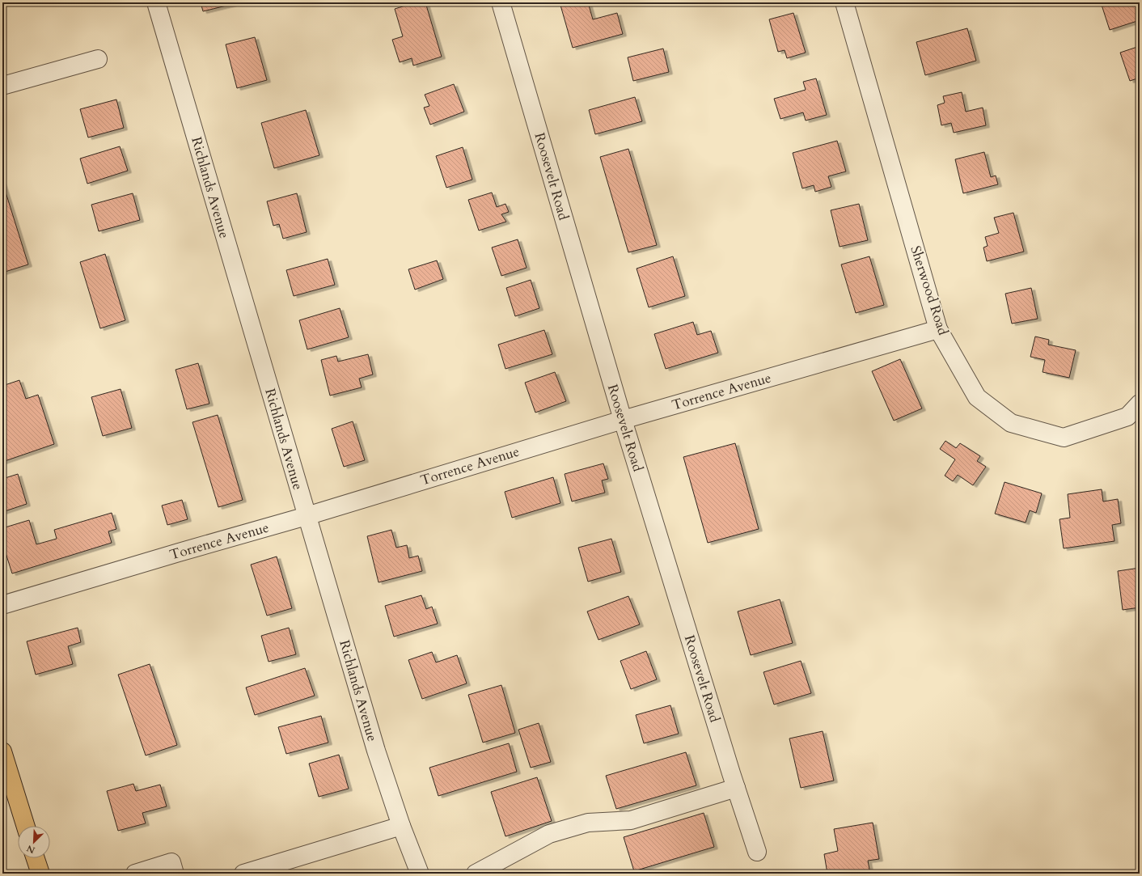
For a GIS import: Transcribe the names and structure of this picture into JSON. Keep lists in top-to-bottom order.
{
  "streets": {
    "street": [
      "Roosevelt Road",
      "Richlands Avenue",
      "Sherwood Road",
      "Torrence Avenue"
    ]
  },
  "crossings": [
    ["Roosevelt Road", "Torrence Avenue"],
    ["Richlands Avenue", "Torrence Avenue"],
    ["Sherwood Road", "Torrence Avenue"]
  ],
  "north": "bottom left"
}
